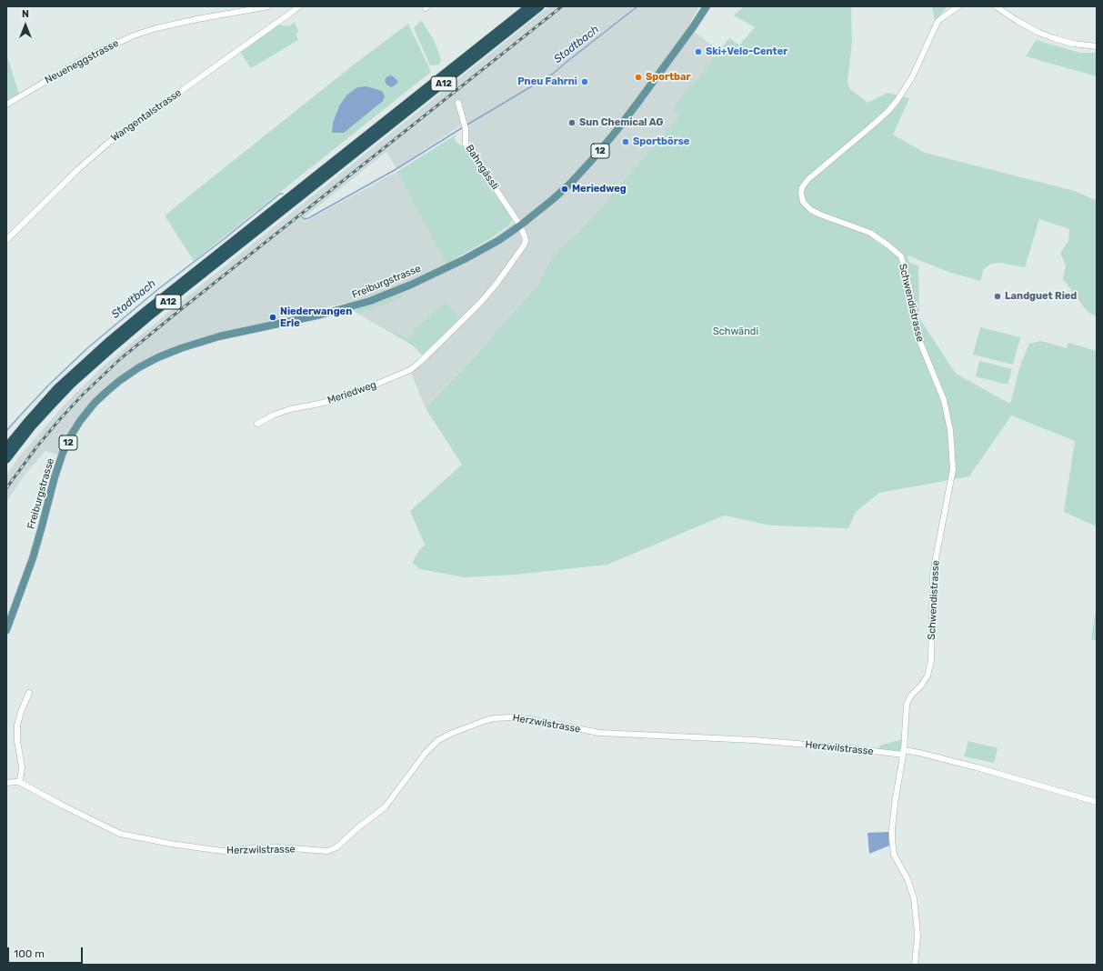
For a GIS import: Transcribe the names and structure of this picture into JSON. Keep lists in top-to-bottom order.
{
  "streets": {
    "highway": ["A12"],
    "main road": ["12", "Freiburgstrasse"],
    "street": [
      "Neueneggstrasse",
      "Wangentalstrasse",
      "Bahngässli",
      "Schwendistrasse",
      "Meriedweg",
      "Herzwilstrasse"
    ]
  },
  "crossings": [
    ["Bahngässli", "Freiburgstrasse"],
    ["Bahngässli", "Meriedweg"],
    ["Freiburgstrasse", "Meriedweg"],
    ["Schwendistrasse", "Herzwilstrasse"]
  ],
  "water": ["Stadtbach"],
  "parks": ["Schwändi"],
  "places": [
    "Ski+Velo-Center",
    "Sportbar",
    "Pneu Fahrni",
    "Sun Chemical AG",
    "Sportbörse",
    "Meriedweg",
    "Landguet Ried",
    "Niederwangen Erle"
  ],
  "scale_bar": "100 m",
  "north": "top"
}
